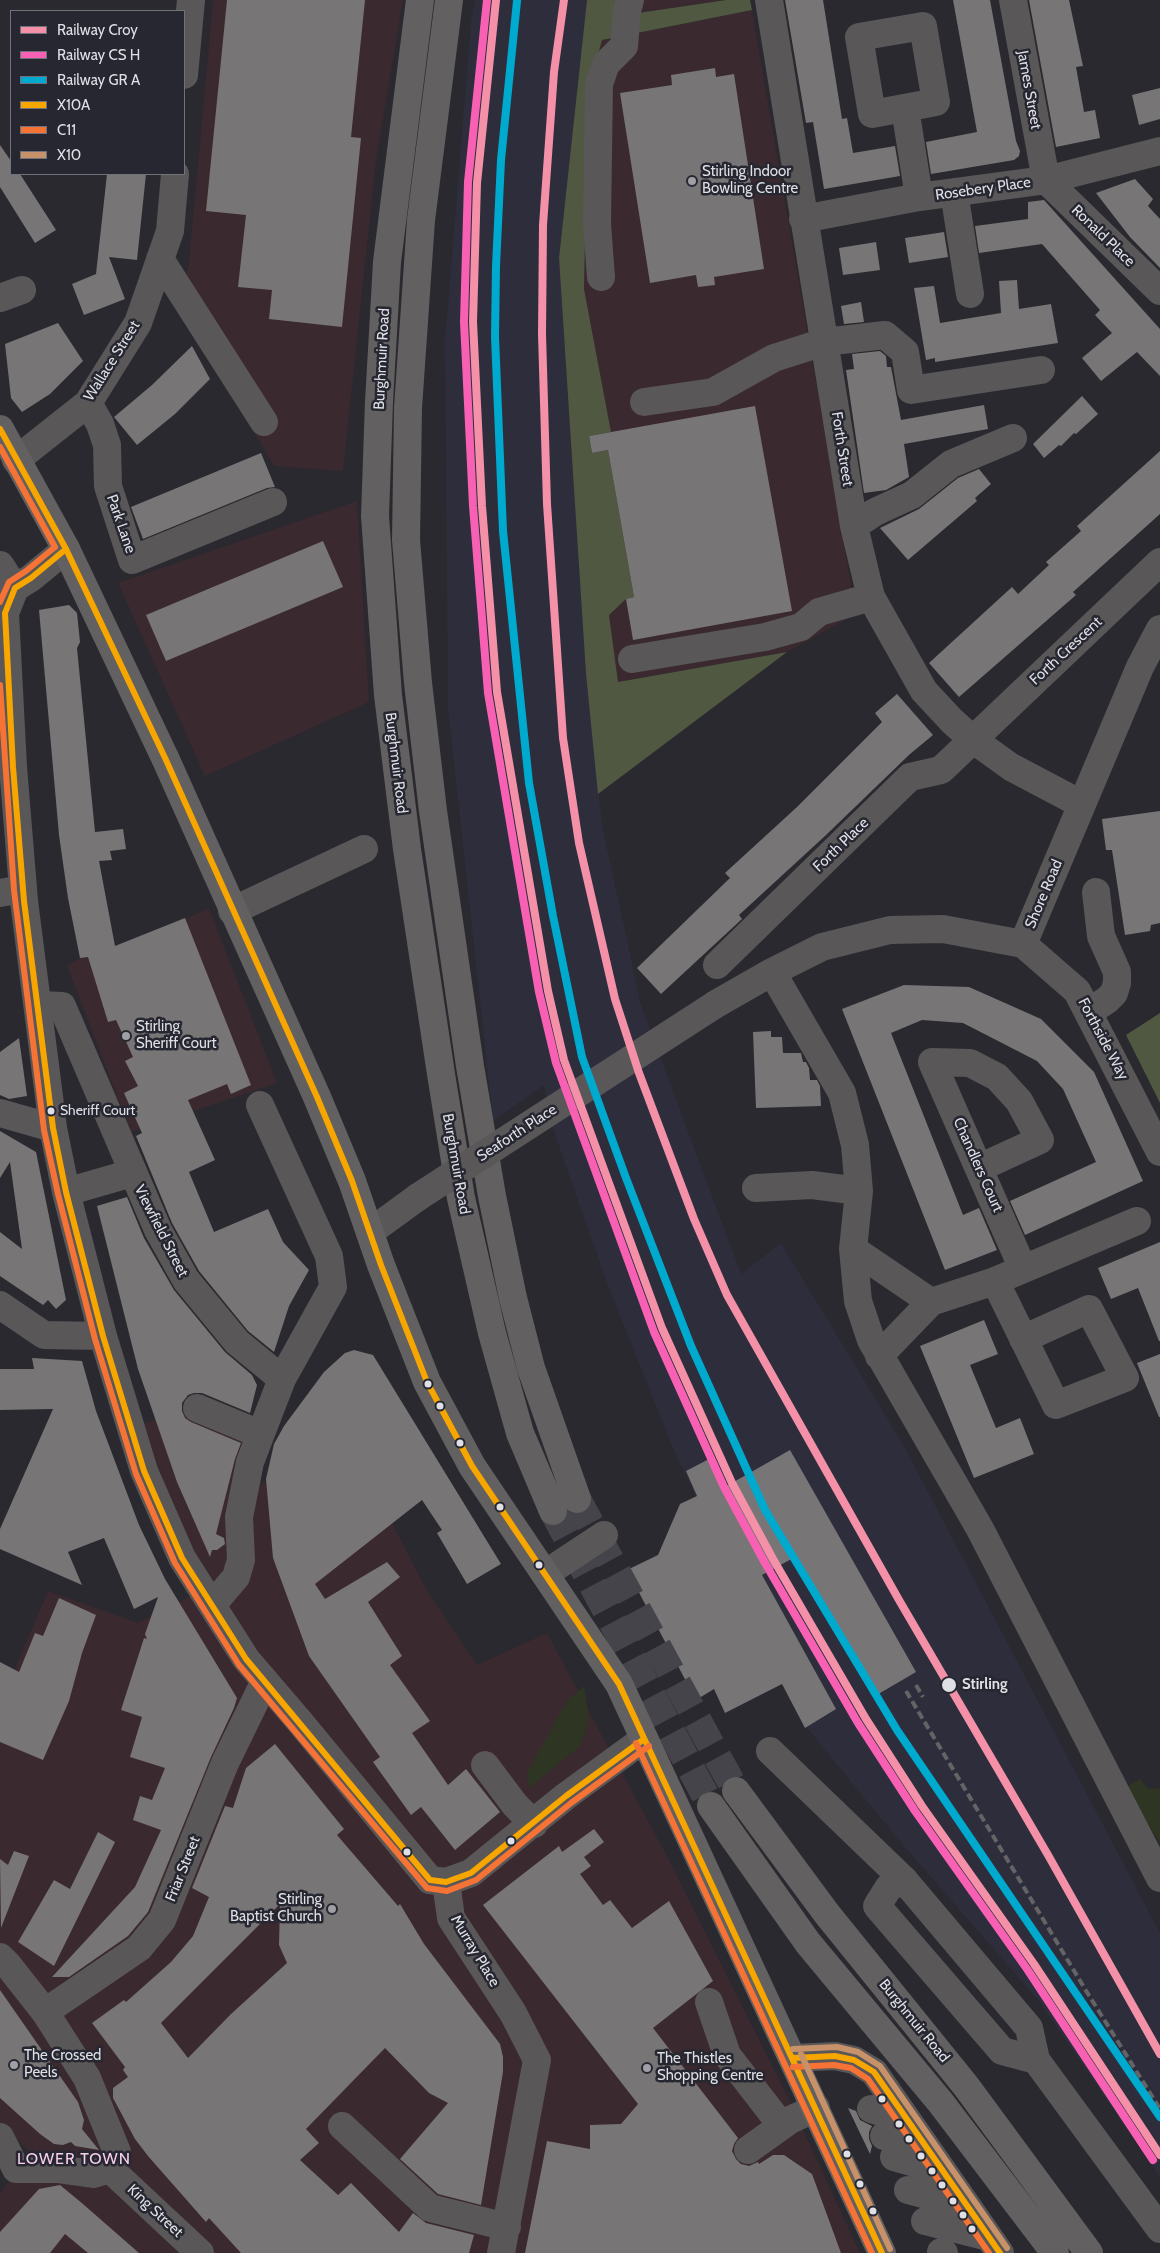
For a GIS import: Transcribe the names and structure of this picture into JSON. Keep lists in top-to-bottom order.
{
  "streets": {
    "main road": ["Burghmuir Road"],
    "street": [
      "James Street",
      "Rosebery Place",
      "Ronald Place",
      "Wallace Street",
      "Forth Street",
      "Park Lane",
      "Forth Crescent",
      "Forth Place",
      "Shore Road",
      "Forthside Way",
      "Seaforth Place",
      "Chandlers Court",
      "Viewfield Street",
      "Friar Street",
      "Murray Place",
      "King Street"
    ]
  },
  "crossings": [
    ["James Street", "Rosebery Place"],
    ["James Street", "Ronald Place"],
    ["Rosebery Place", "Ronald Place"],
    ["Rosebery Place", "Forth Street"],
    ["Wallace Street", "Park Lane"],
    ["Forth Street", "Forth Crescent"],
    ["Forth Street", "Forth Place"],
    ["Forth Street", "Shore Road"],
    ["Forth Crescent", "Forth Place"],
    ["Shore Road", "Forthside Way"],
    ["Shore Road", "Seaforth Place"]
  ],
  "districts": ["LOWER TOWN"],
  "places": [
    "Stirling Indoor Bowling Centre",
    "Stirling Sheriff Court",
    "Sheriff Court",
    "Stirling",
    "Stirling Baptist Church",
    "The Crossed Peels",
    "The Thistles Shopping Centre"
  ],
  "lines": [
    "rail line Croy",
    "transit line X10A",
    "transit line C11",
    "transit line X10"
  ],
  "legend": [
    "Railway Croy",
    "Railway CS H",
    "Railway GR A",
    "X10A",
    "C11",
    "X10"
  ]
}
